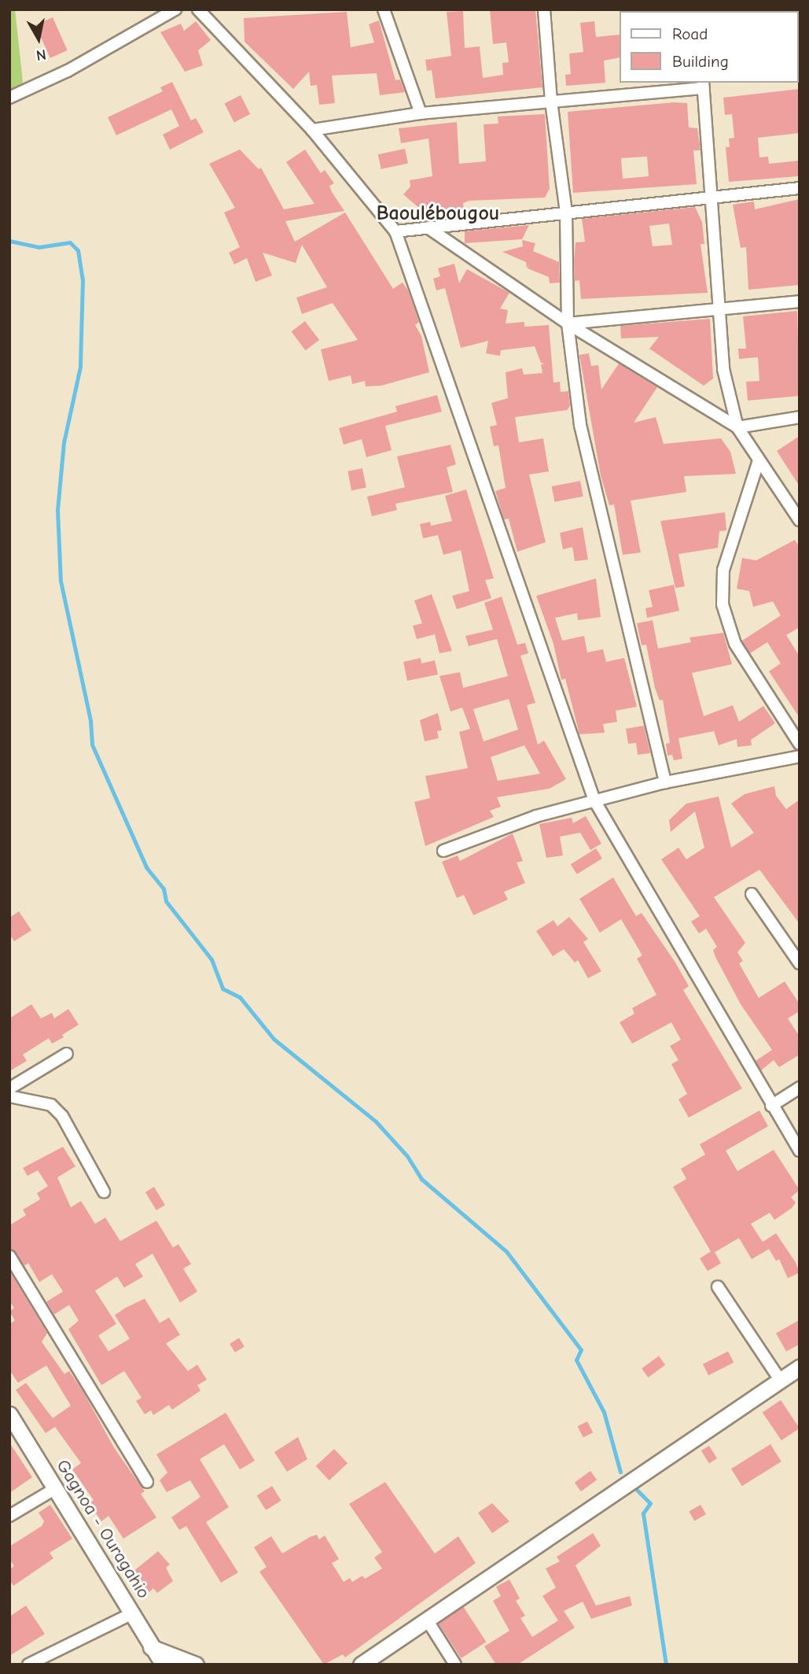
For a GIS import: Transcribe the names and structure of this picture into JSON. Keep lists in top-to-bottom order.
{
  "streets": {
    "street": ["Gagnoa - Ouragahio"]
  },
  "districts": ["Baoulébougou"],
  "legend": ["Road", "Building"],
  "north": "bottom"
}
